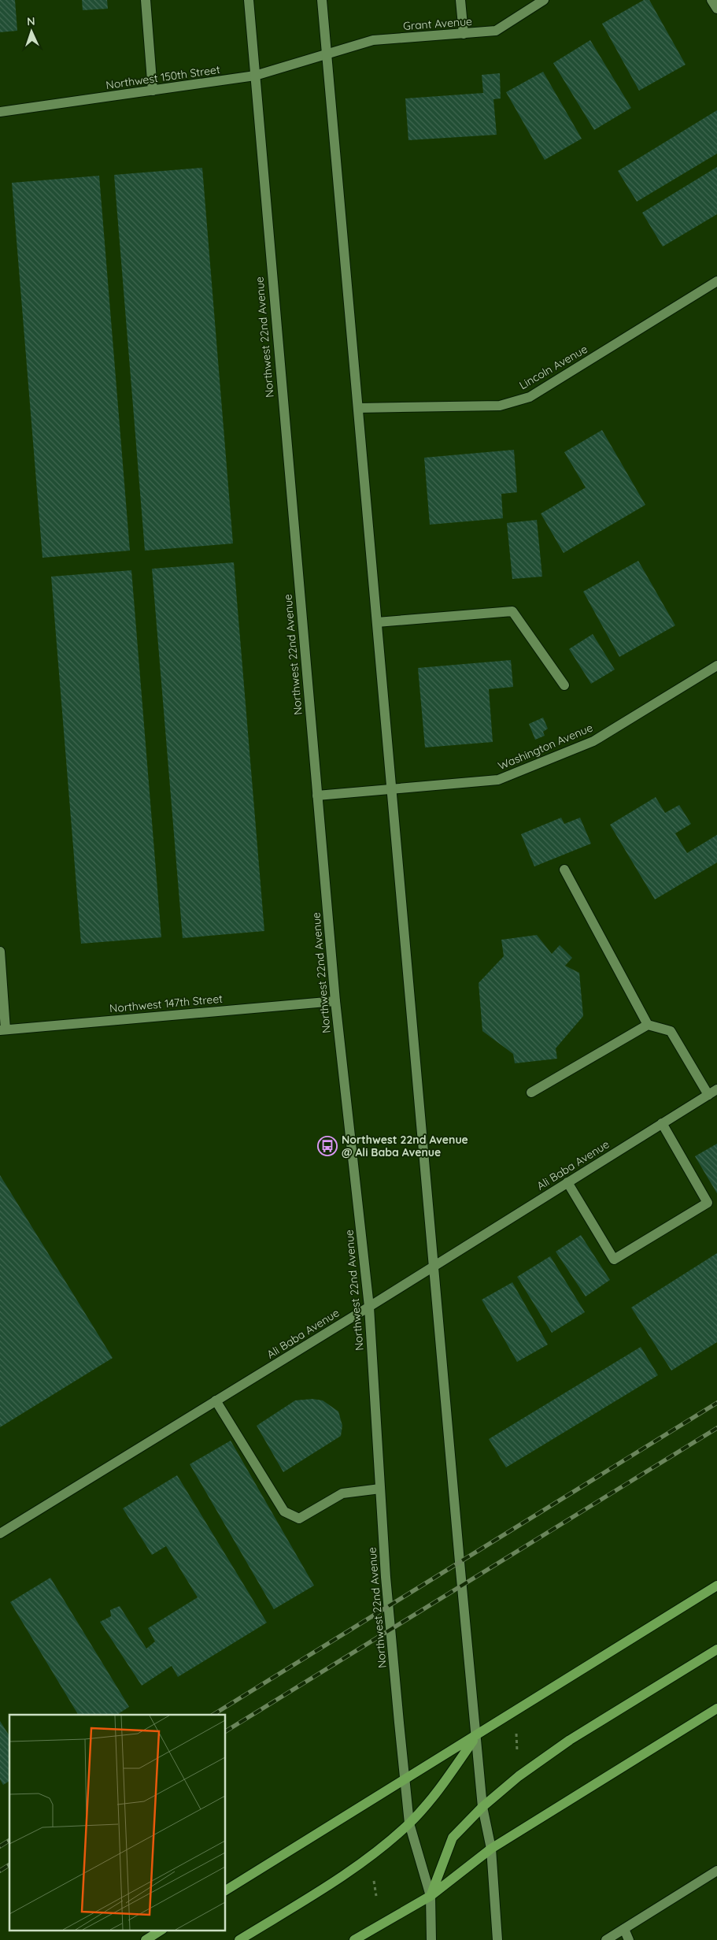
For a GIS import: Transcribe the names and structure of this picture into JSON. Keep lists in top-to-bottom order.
{
  "streets": {
    "main road": [
      "Grant Avenue",
      "Northwest 150th Street",
      "Northwest 22nd Avenue",
      "Lincoln Avenue",
      "Washington Avenue",
      "Northwest 147th Street",
      "Ali Baba Avenue"
    ]
  },
  "crossings": [
    ["Grant Avenue", "Northwest 150th Street"],
    ["Northwest 150th Street", "Northwest 22nd Avenue"],
    ["Northwest 22nd Avenue", "Washington Avenue"],
    ["Northwest 22nd Avenue", "Northwest 147th Street"],
    ["Northwest 22nd Avenue", "Ali Baba Avenue"]
  ],
  "places": {
    "bus stop": ["Northwest 22nd Avenue @ Ali Baba Avenue"]
  },
  "north": "top"
}
